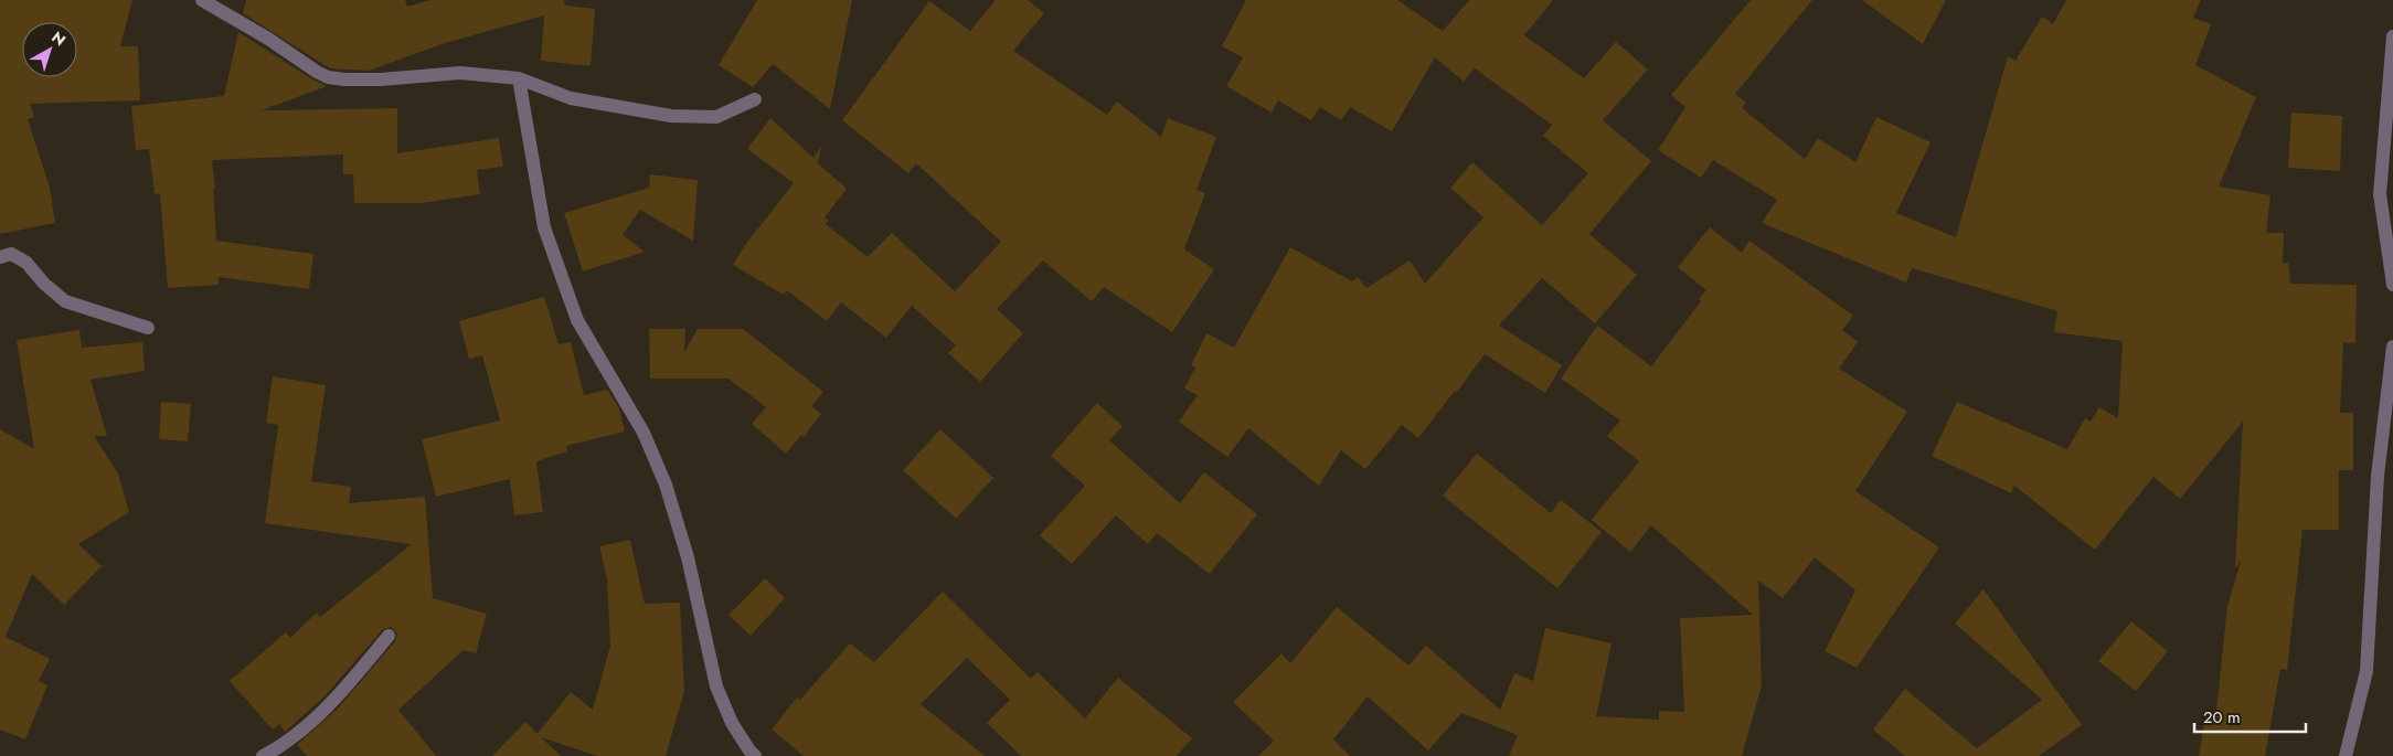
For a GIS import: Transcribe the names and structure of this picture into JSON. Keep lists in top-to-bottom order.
{
  "scale_bar": "20 m",
  "north": "top right"
}
